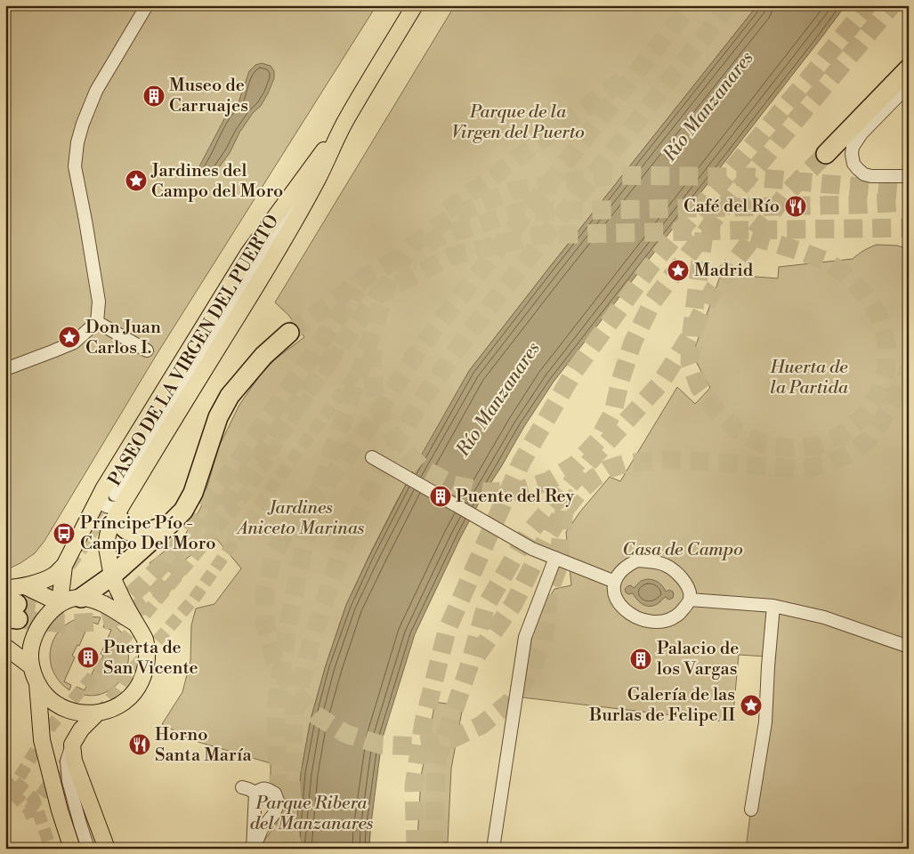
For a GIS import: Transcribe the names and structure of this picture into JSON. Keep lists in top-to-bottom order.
{
  "streets": {
    "main road": ["PASEO DE LA VIRGEN DEL PUERTO"]
  },
  "water": ["Río Manzanares"],
  "parks": [
    "Parque de la Virgen del Puerto",
    "Huerta de la Partida",
    "Jardines Aniceto Marinas",
    "Casa de Campo",
    "Parque Ribera del Manzanares"
  ],
  "places": {
    "building": [
      "Museo de Carruajes",
      "Puente del Rey",
      "Puerta de San Vicente",
      "Palacio de los Vargas"
    ],
    "place": [
      "Jardines del Campo del Moro",
      "Madrid",
      "Don Juan Carlos I.",
      "Galería de las Burlas de Felipe II"
    ],
    "restaurant": ["Café del Río", "Horno Santa María"],
    "bus stop": ["Príncipe Pío - Campo Del Moro"]
  }
}
